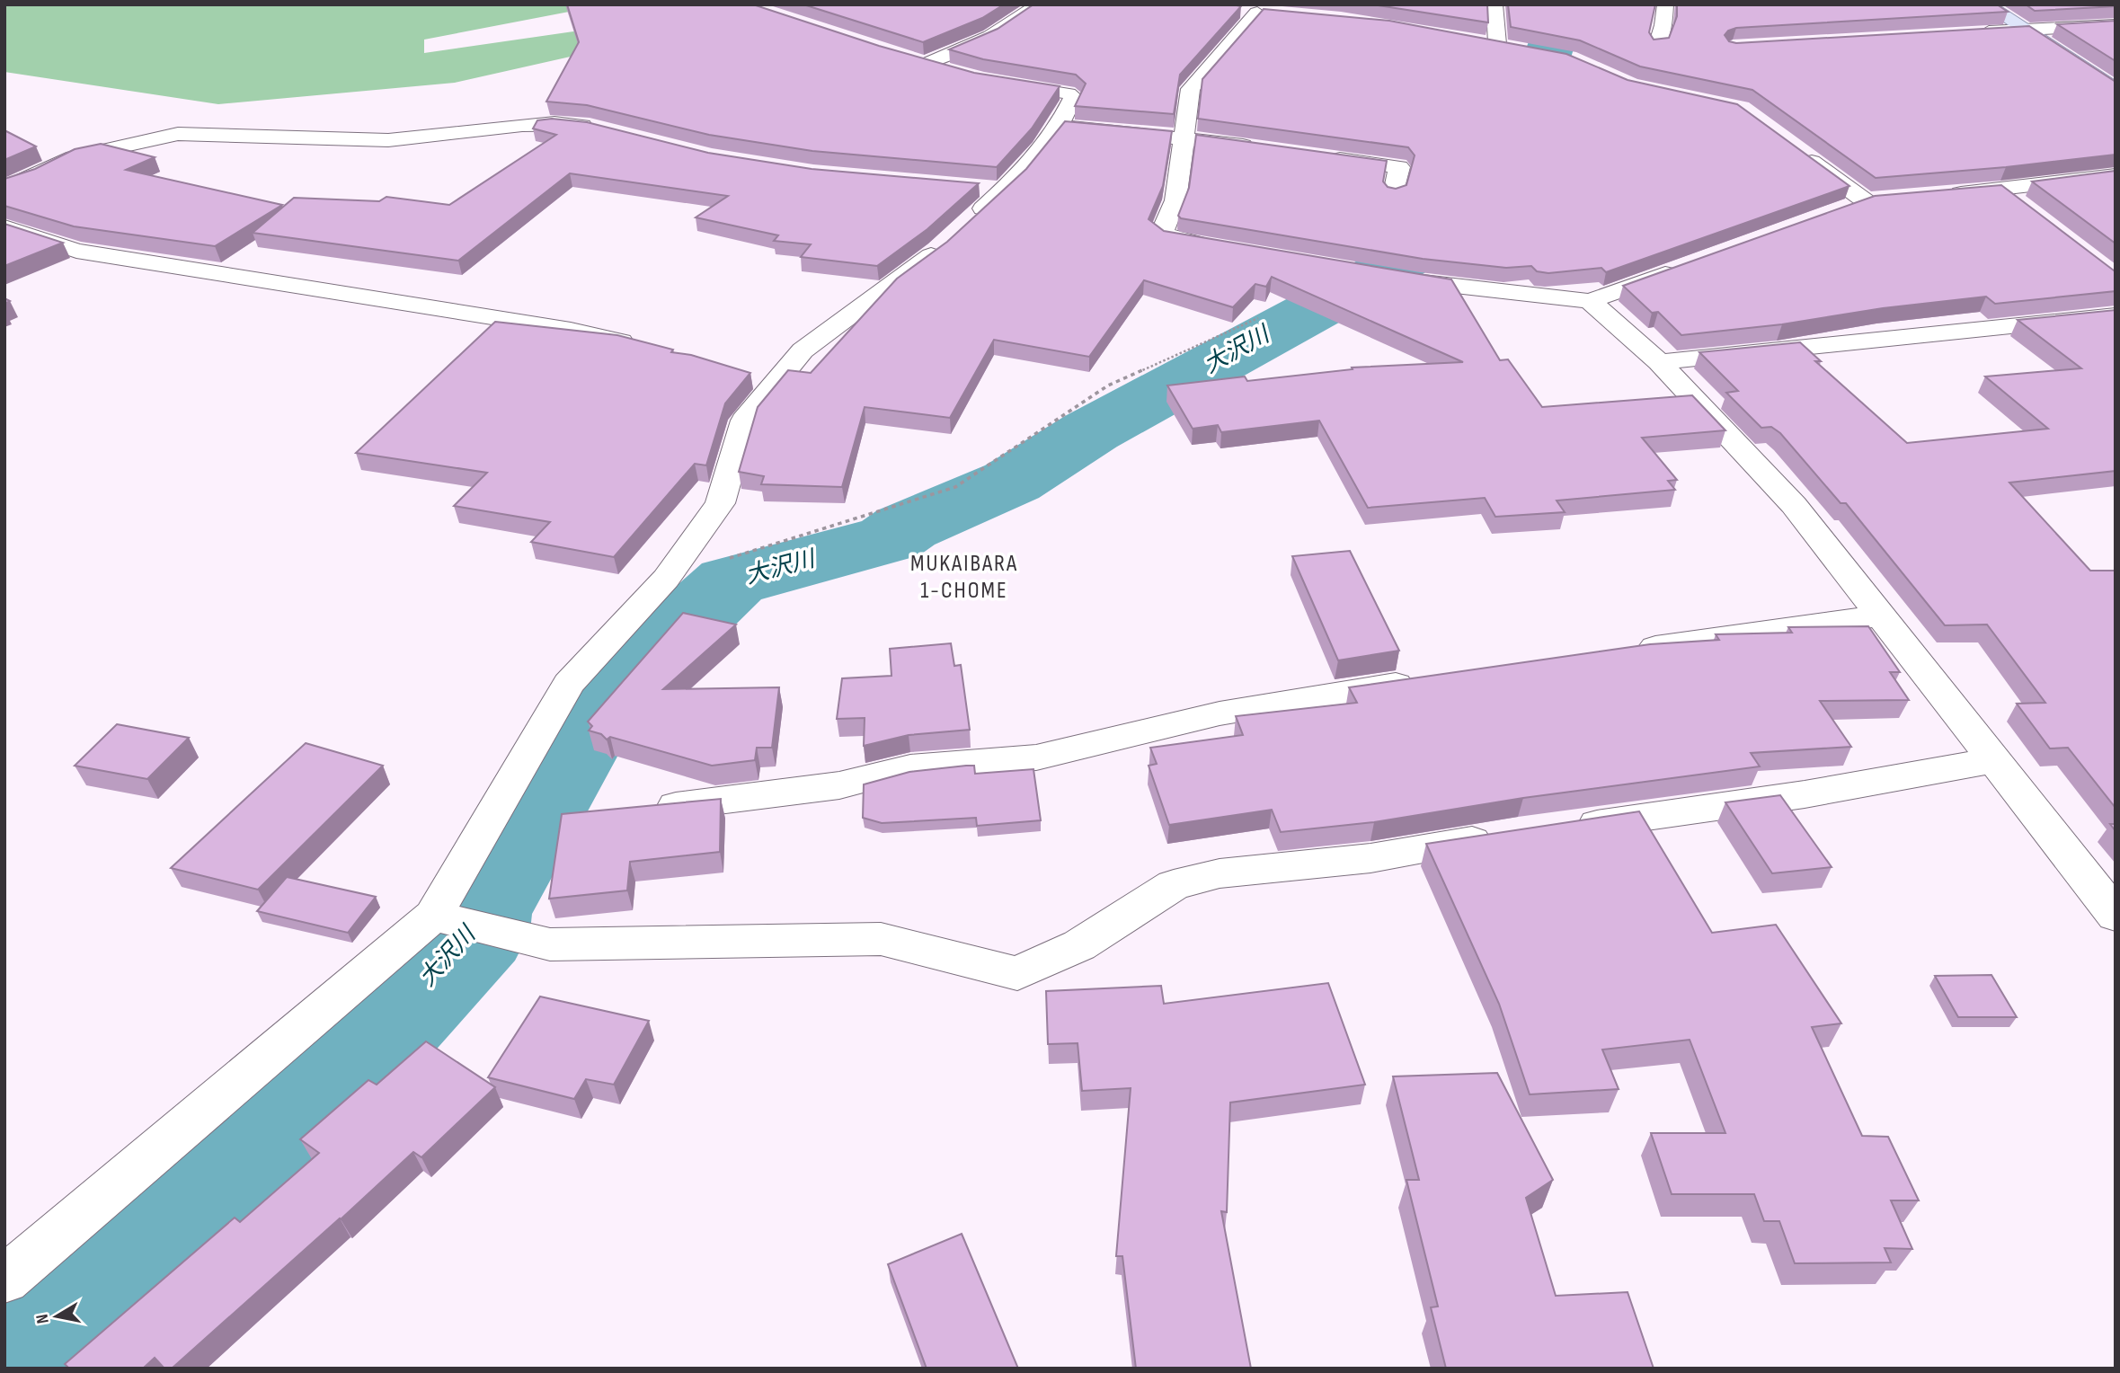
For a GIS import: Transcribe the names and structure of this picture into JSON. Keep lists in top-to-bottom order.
{
  "districts": ["MUKAIBARA 1-CHOME"],
  "water": ["大沢川"],
  "north": "left"
}
